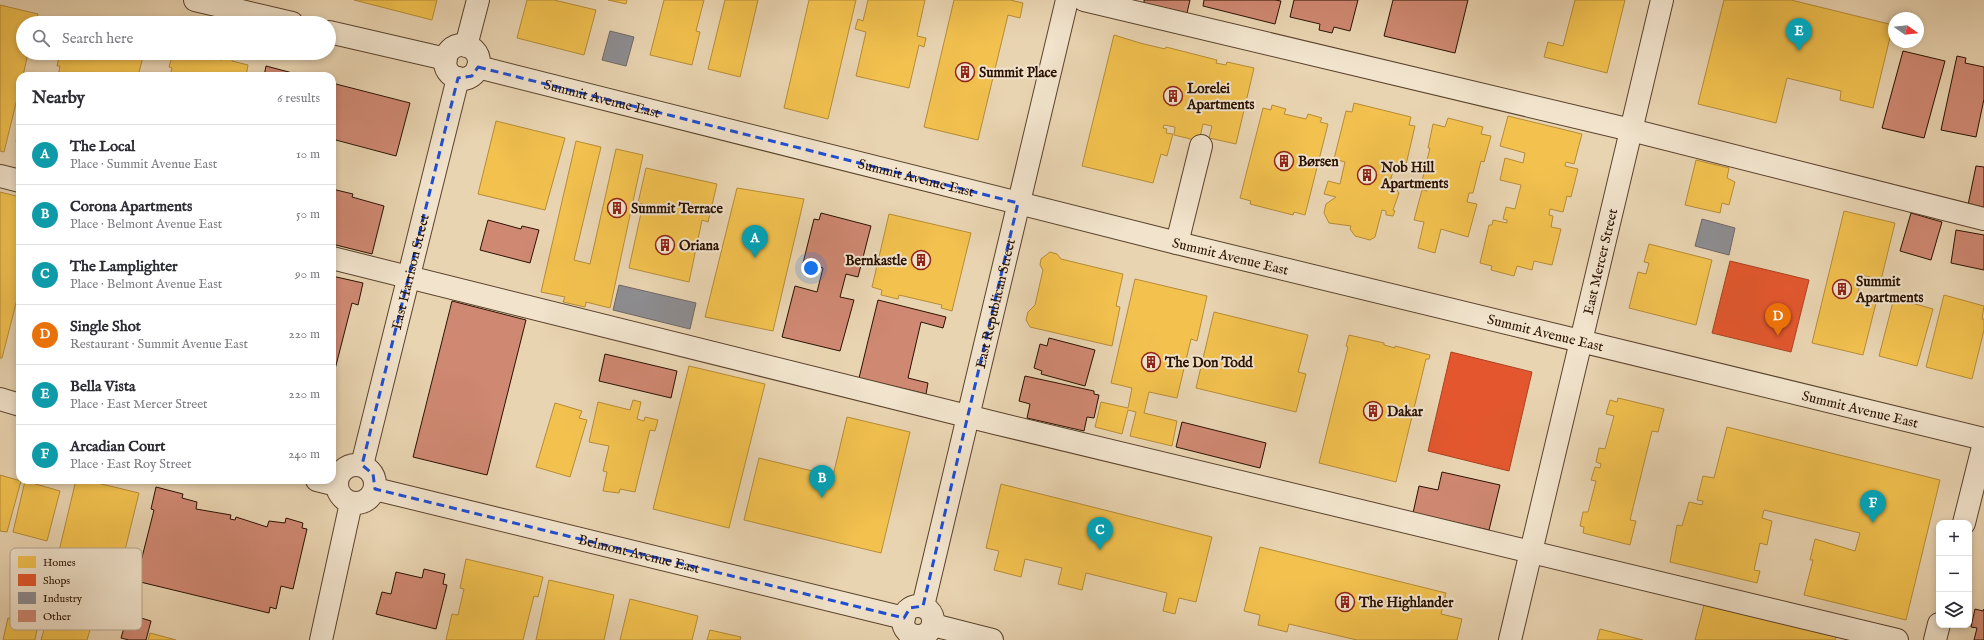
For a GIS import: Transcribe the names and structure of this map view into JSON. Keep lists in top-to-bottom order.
{
  "streets": {
    "street": [
      "Summit Avenue East",
      "East Mercer Street",
      "East Harrison Street",
      "East Republican Street",
      "Belmont Avenue East"
    ]
  },
  "crossings": [
    ["Summit Avenue East", "East Mercer Street"],
    ["Summit Avenue East", "East Harrison Street"],
    ["Summit Avenue East", "East Republican Street"],
    ["East Republican Street", "Belmont Avenue East"]
  ],
  "places": {
    "building": [
      "Summit Place",
      "Lorelei Apartments",
      "Børsen",
      "Nob Hill Apartments",
      "Summit Terrace",
      "Oriana",
      "Bernkastle",
      "Summit Apartments",
      "The Don Todd",
      "Dakar",
      "The Highlander"
    ]
  },
  "legend": [
    "Homes",
    "Shops",
    "Industry",
    "Other"
  ],
  "north": "right",
  "page": {
    "search": "Search here",
    "pins": [
      "E",
      "A",
      "D",
      "B",
      "F",
      "C"
    ],
    "heading": ["Nearby", "6 results"],
    "list": [
      {
        "mark": "A",
        "name": "The Local",
        "note": "Place · Summit Avenue East",
        "value": "10 m"
      },
      {
        "mark": "B",
        "name": "Corona Apartments",
        "note": "Place · Belmont Avenue East",
        "value": "50 m"
      },
      {
        "mark": "C",
        "name": "The Lamplighter",
        "note": "Place · Belmont Avenue East",
        "value": "90 m"
      },
      {
        "mark": "D",
        "name": "Single Shot",
        "note": "Restaurant · Summit Avenue East",
        "value": "220 m"
      },
      {
        "mark": "E",
        "name": "Bella Vista",
        "note": "Place · East Mercer Street",
        "value": "220 m"
      },
      {
        "mark": "F",
        "name": "Arcadian Court",
        "note": "Place · East Roy Street",
        "value": "240 m"
      }
    ],
    "map_buttons": ["+", "−"]
  }
}
